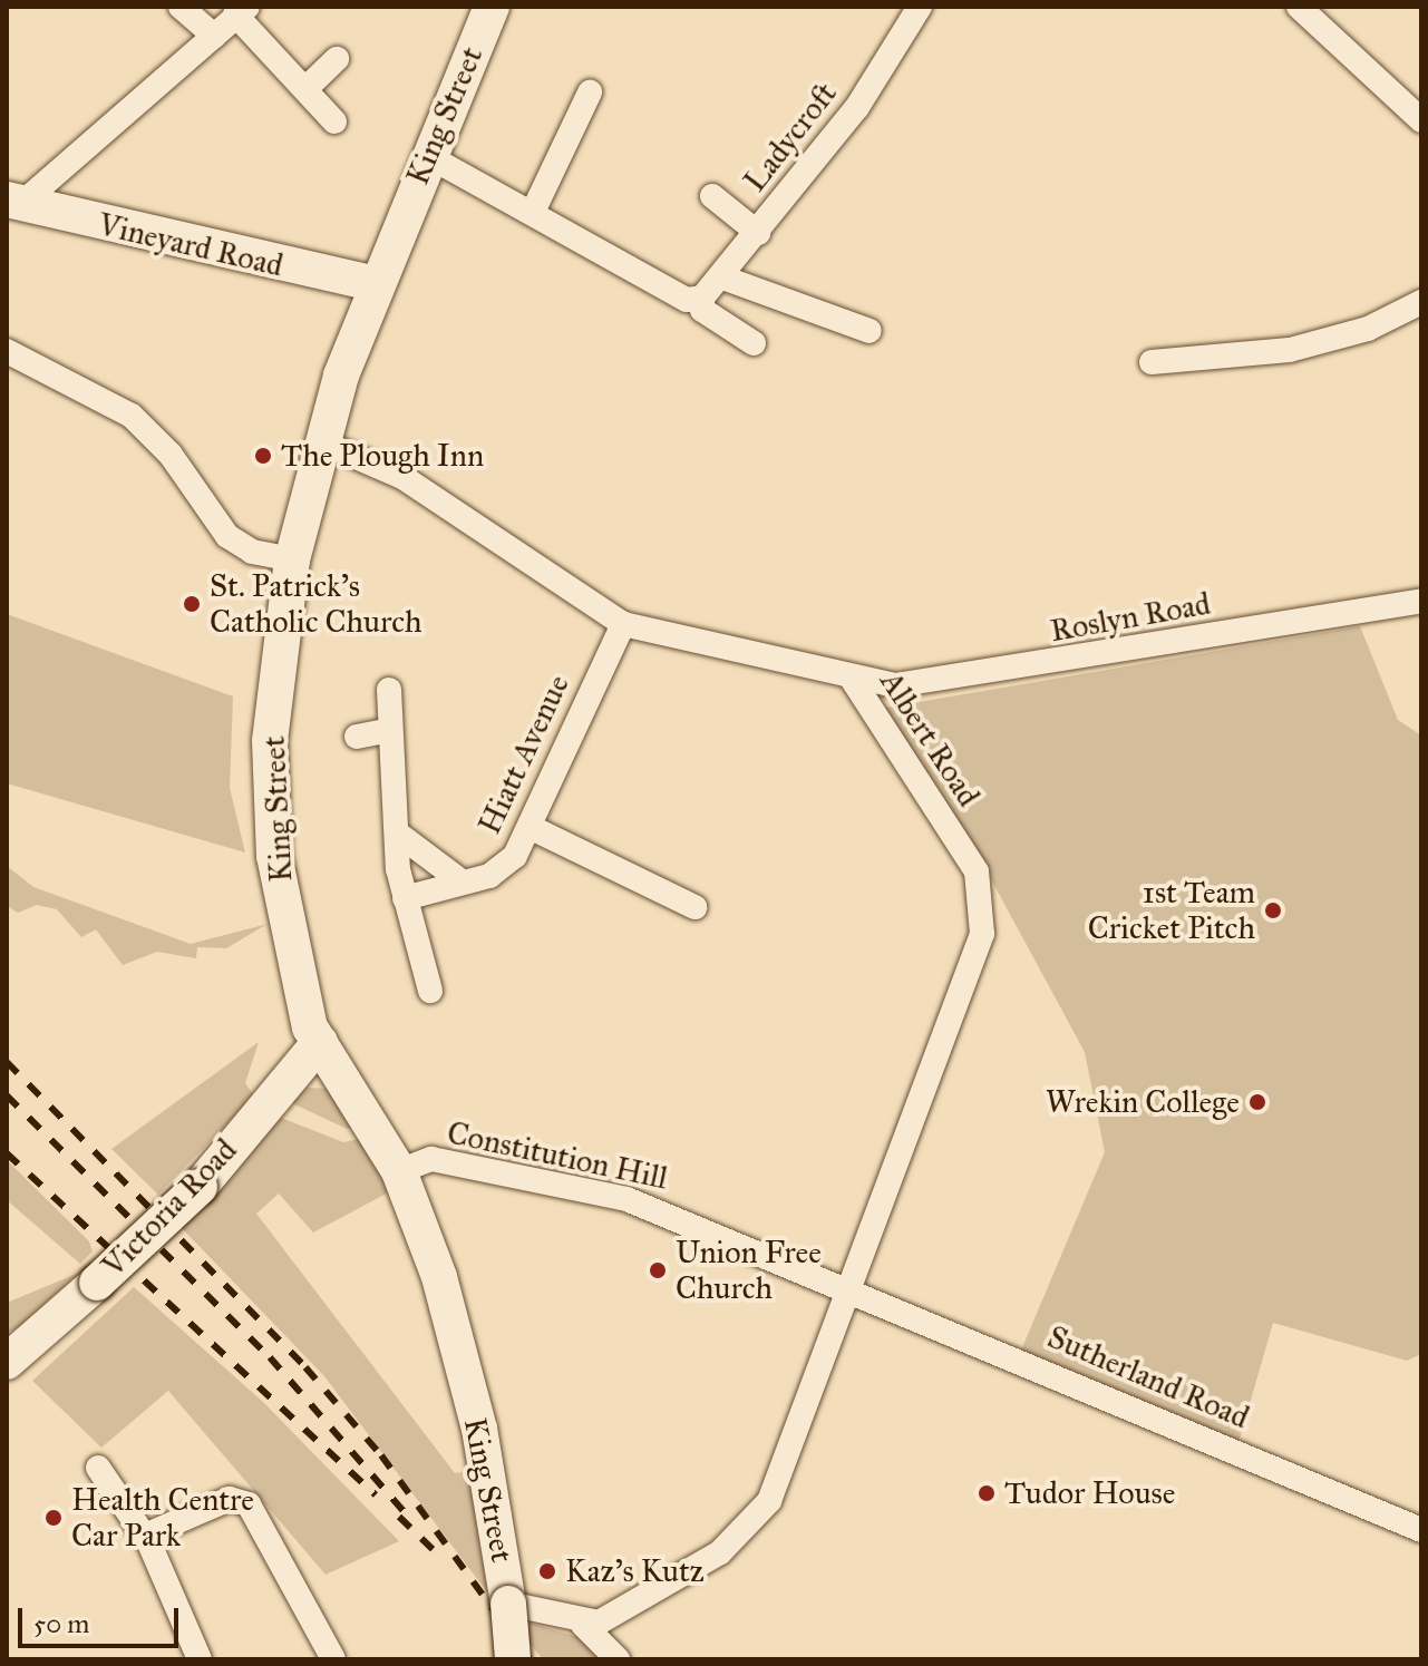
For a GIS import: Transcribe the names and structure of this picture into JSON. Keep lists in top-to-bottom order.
{
  "streets": {
    "street": [
      "King Street",
      "Ladycroft",
      "Vineyard Road",
      "Roslyn Road",
      "Albert Road",
      "Hiatt Avenue",
      "Constitution Hill",
      "Victoria Road",
      "Sutherland Road"
    ]
  },
  "crossings": [
    ["King Street", "Vineyard Road"],
    ["King Street", "Albert Road"],
    ["King Street", "Constitution Hill"],
    ["King Street", "Victoria Road"],
    ["Roslyn Road", "Albert Road"],
    ["Albert Road", "Hiatt Avenue"],
    ["Albert Road", "Constitution Hill"],
    ["Albert Road", "Sutherland Road"],
    ["Constitution Hill", "Sutherland Road"]
  ],
  "places": [
    "The Plough Inn",
    "St. Patrick's Catholic Church",
    "1st Team Cricket Pitch",
    "Wrekin College",
    "Union Free Church",
    "Tudor House",
    "Health Centre Car Park",
    "Kaz's Kutz"
  ],
  "scale_bar": "50 m"
}
